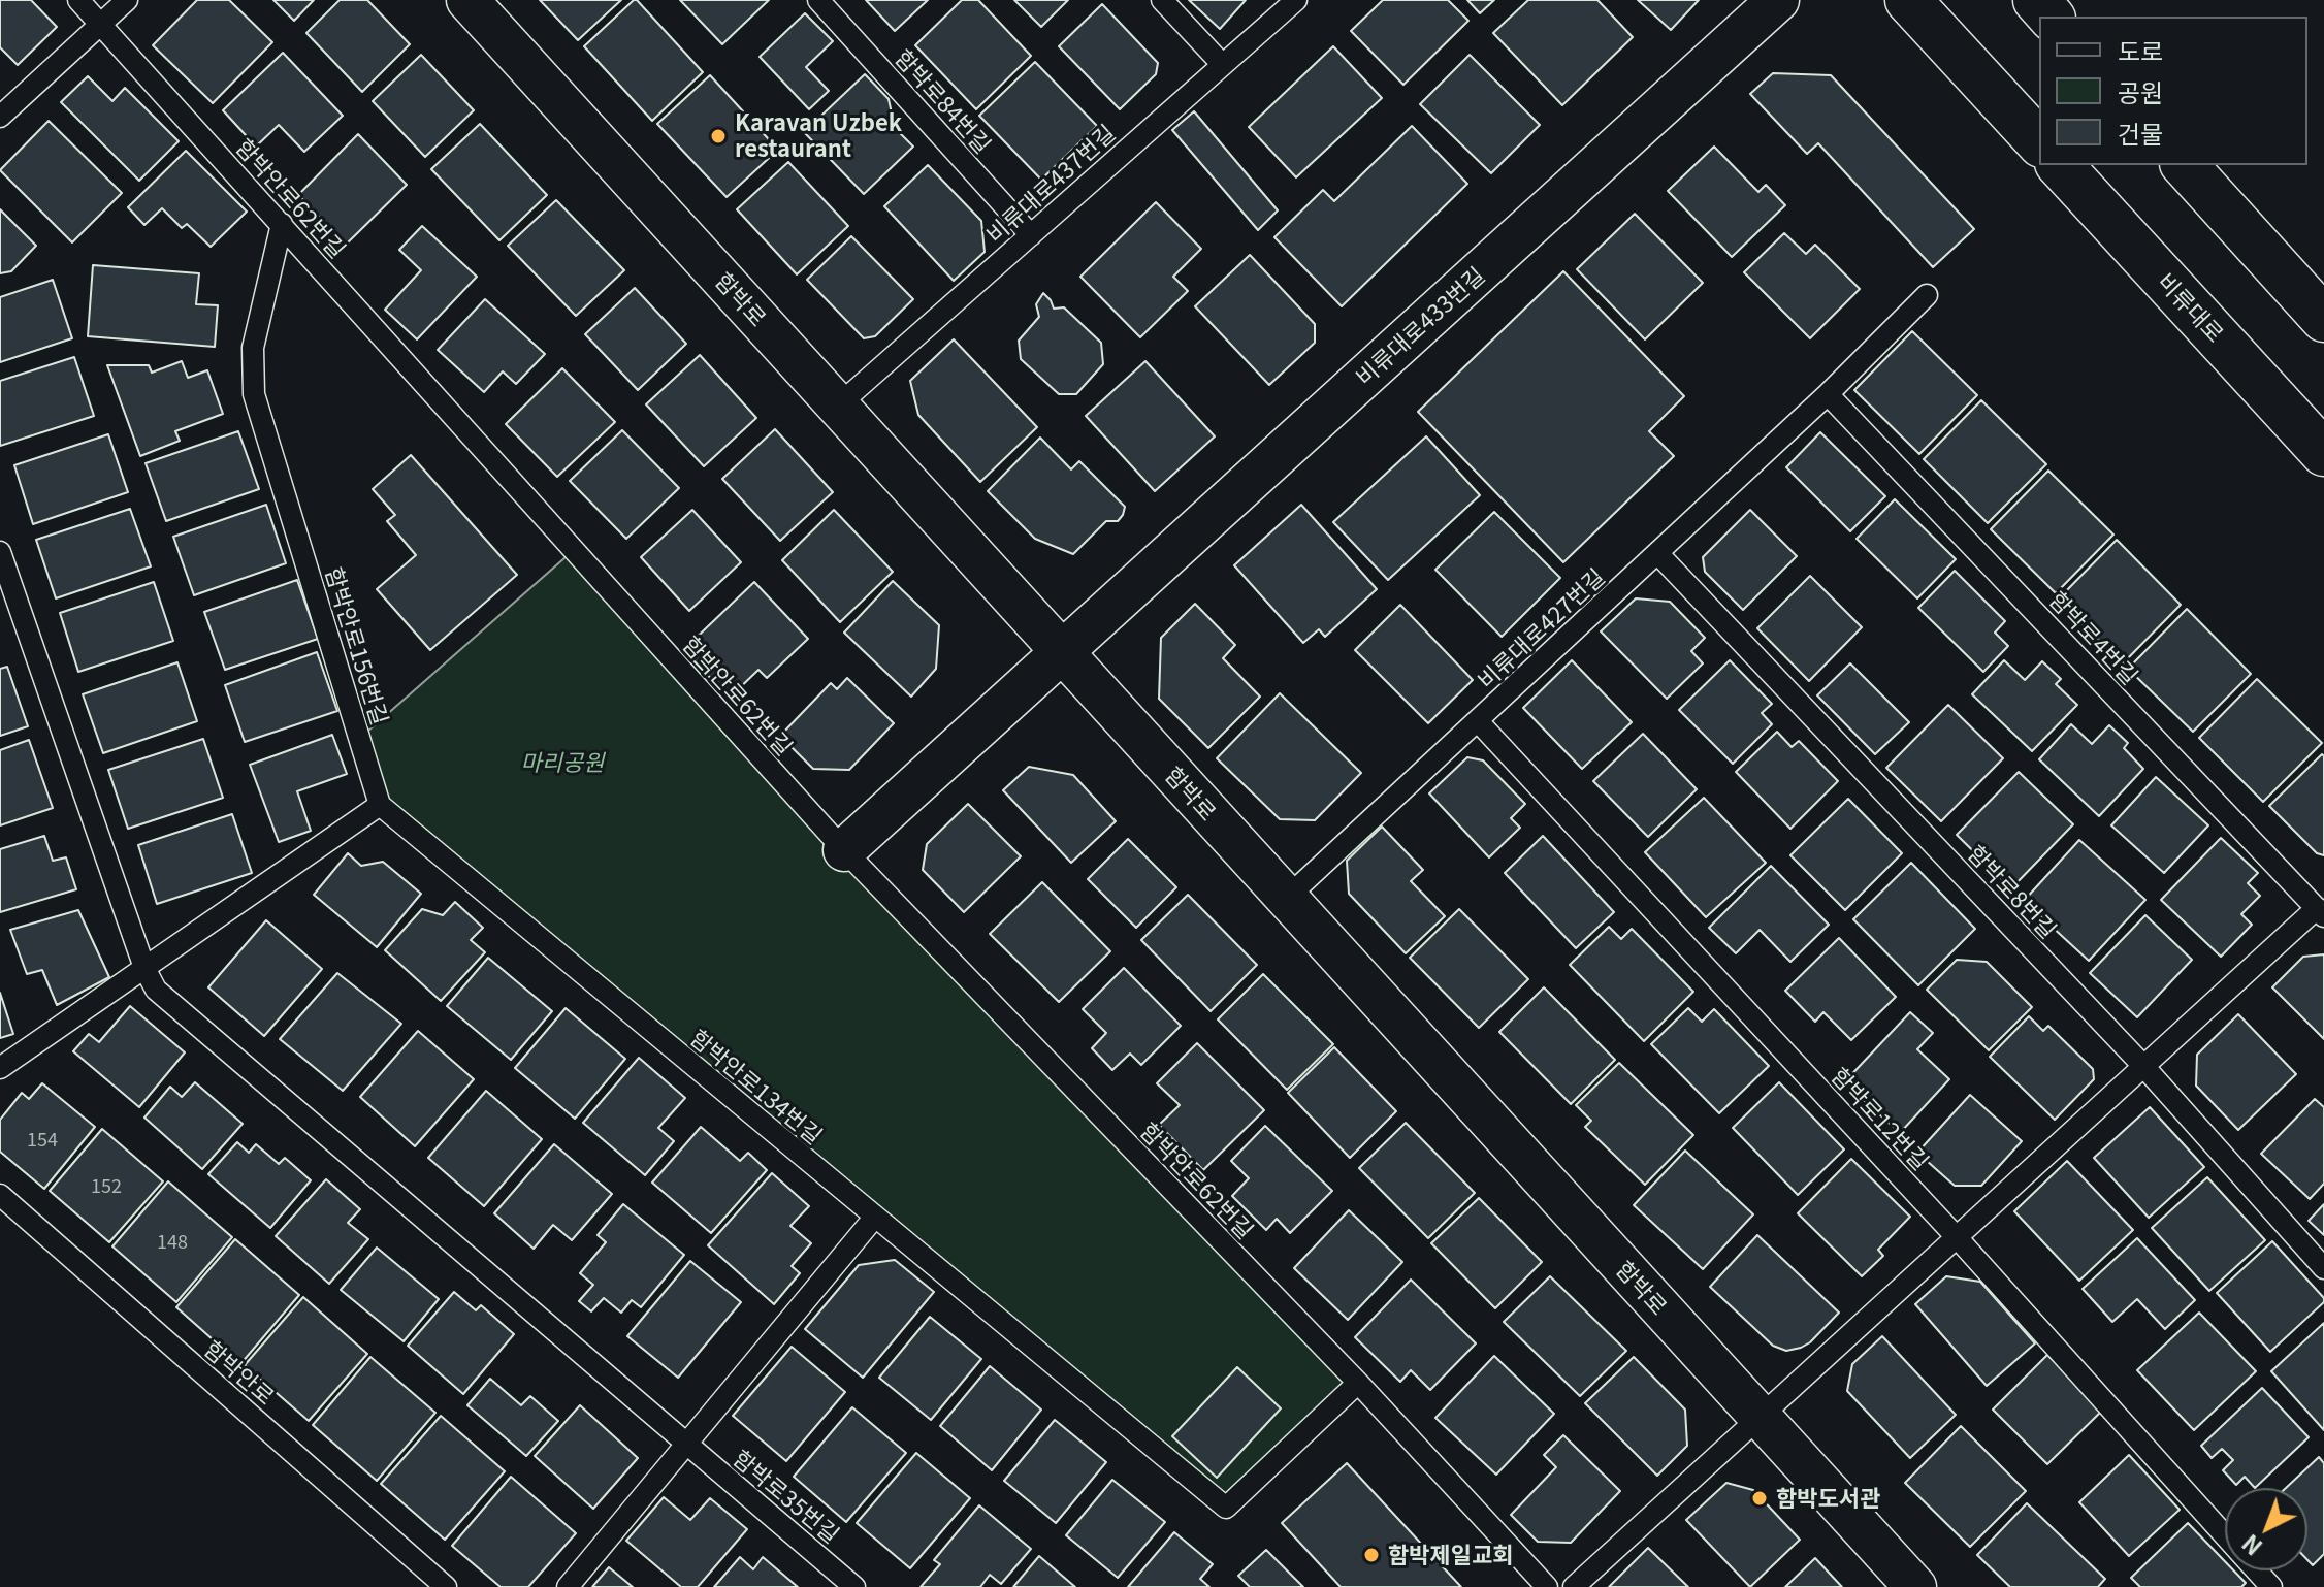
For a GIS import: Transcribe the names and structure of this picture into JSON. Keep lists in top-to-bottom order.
{
  "streets": {
    "main road": ["비류대로"],
    "street": ["함박로", "비류대로433번길"],
    "lane": [
      "함박로84번길",
      "비류대로437번길",
      "함박안로62번길",
      "비류대로427번길",
      "함박로4번길",
      "함박안로156번길",
      "함박로8번길",
      "함박안로134번길",
      "함박로12번길",
      "함박안로",
      "함박로35번길"
    ]
  },
  "crossings": [
    ["함박로84번길", "비류대로437번길"],
    ["비류대로437번길", "함박로"],
    ["함박안로62번길", "비류대로433번길"],
    ["함박안로62번길", "함박안로156번길"],
    ["함박로", "비류대로433번길"],
    ["함박로", "비류대로427번길"],
    ["비류대로427번길", "함박로4번길"],
    ["비류대로427번길", "함박로8번길"],
    ["비류대로427번길", "함박로12번길"],
    ["함박안로156번길", "함박안로134번길"]
  ],
  "parks": ["마리공원"],
  "places": ["Karavan Uzbek restaurant", "함박도서관", "함박제일교회"],
  "house_numbers": ["154", "152", "148"],
  "legend": ["도로", "공원", "건물"],
  "north": "bottom left"
}
